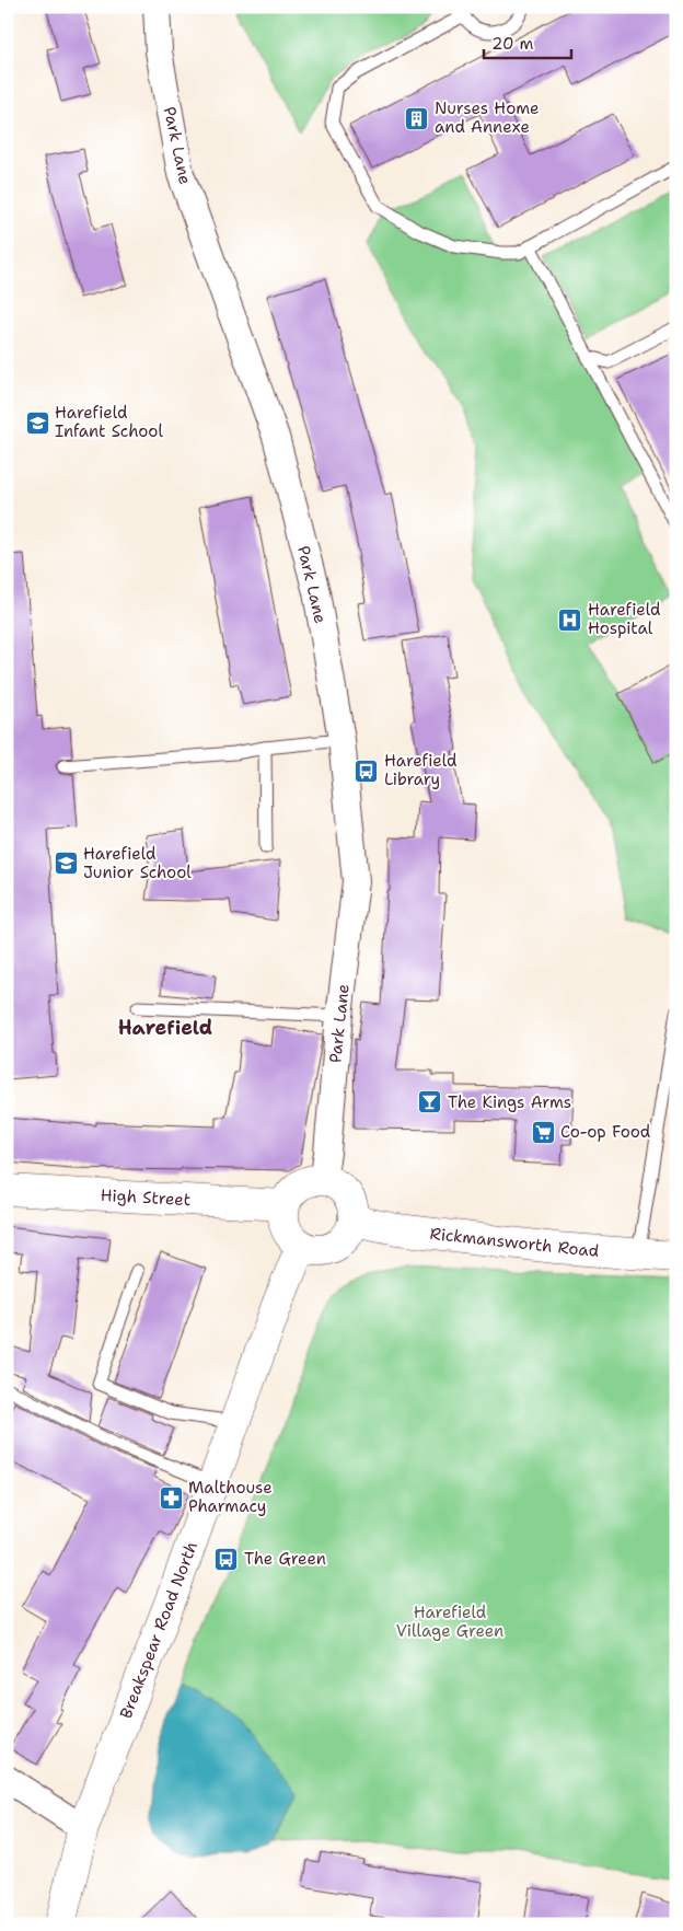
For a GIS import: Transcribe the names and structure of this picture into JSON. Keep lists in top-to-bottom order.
{
  "streets": {
    "street": [
      "Park Lane",
      "High Street",
      "Rickmansworth Road",
      "Breakspear Road North"
    ]
  },
  "crossings": [
    ["Park Lane", "High Street"],
    ["Park Lane", "Rickmansworth Road"],
    ["Park Lane", "Breakspear Road North"],
    ["High Street", "Rickmansworth Road"],
    ["High Street", "Breakspear Road North"],
    ["Rickmansworth Road", "Breakspear Road North"]
  ],
  "districts": ["Harefield"],
  "parks": ["Harefield Village Green"],
  "places": {
    "building": ["Nurses Home and Annexe"],
    "school or university": ["Harefield Infant School", "Harefield Junior School"],
    "hospital": ["Harefield Hospital"],
    "bus stop": ["Harefield Library", "The Green"],
    "bar": ["The Kings Arms"],
    "supermarket": ["Co-op Food"],
    "pharmacy": ["Malthouse Pharmacy"]
  },
  "scale_bar": "20 m"
}
